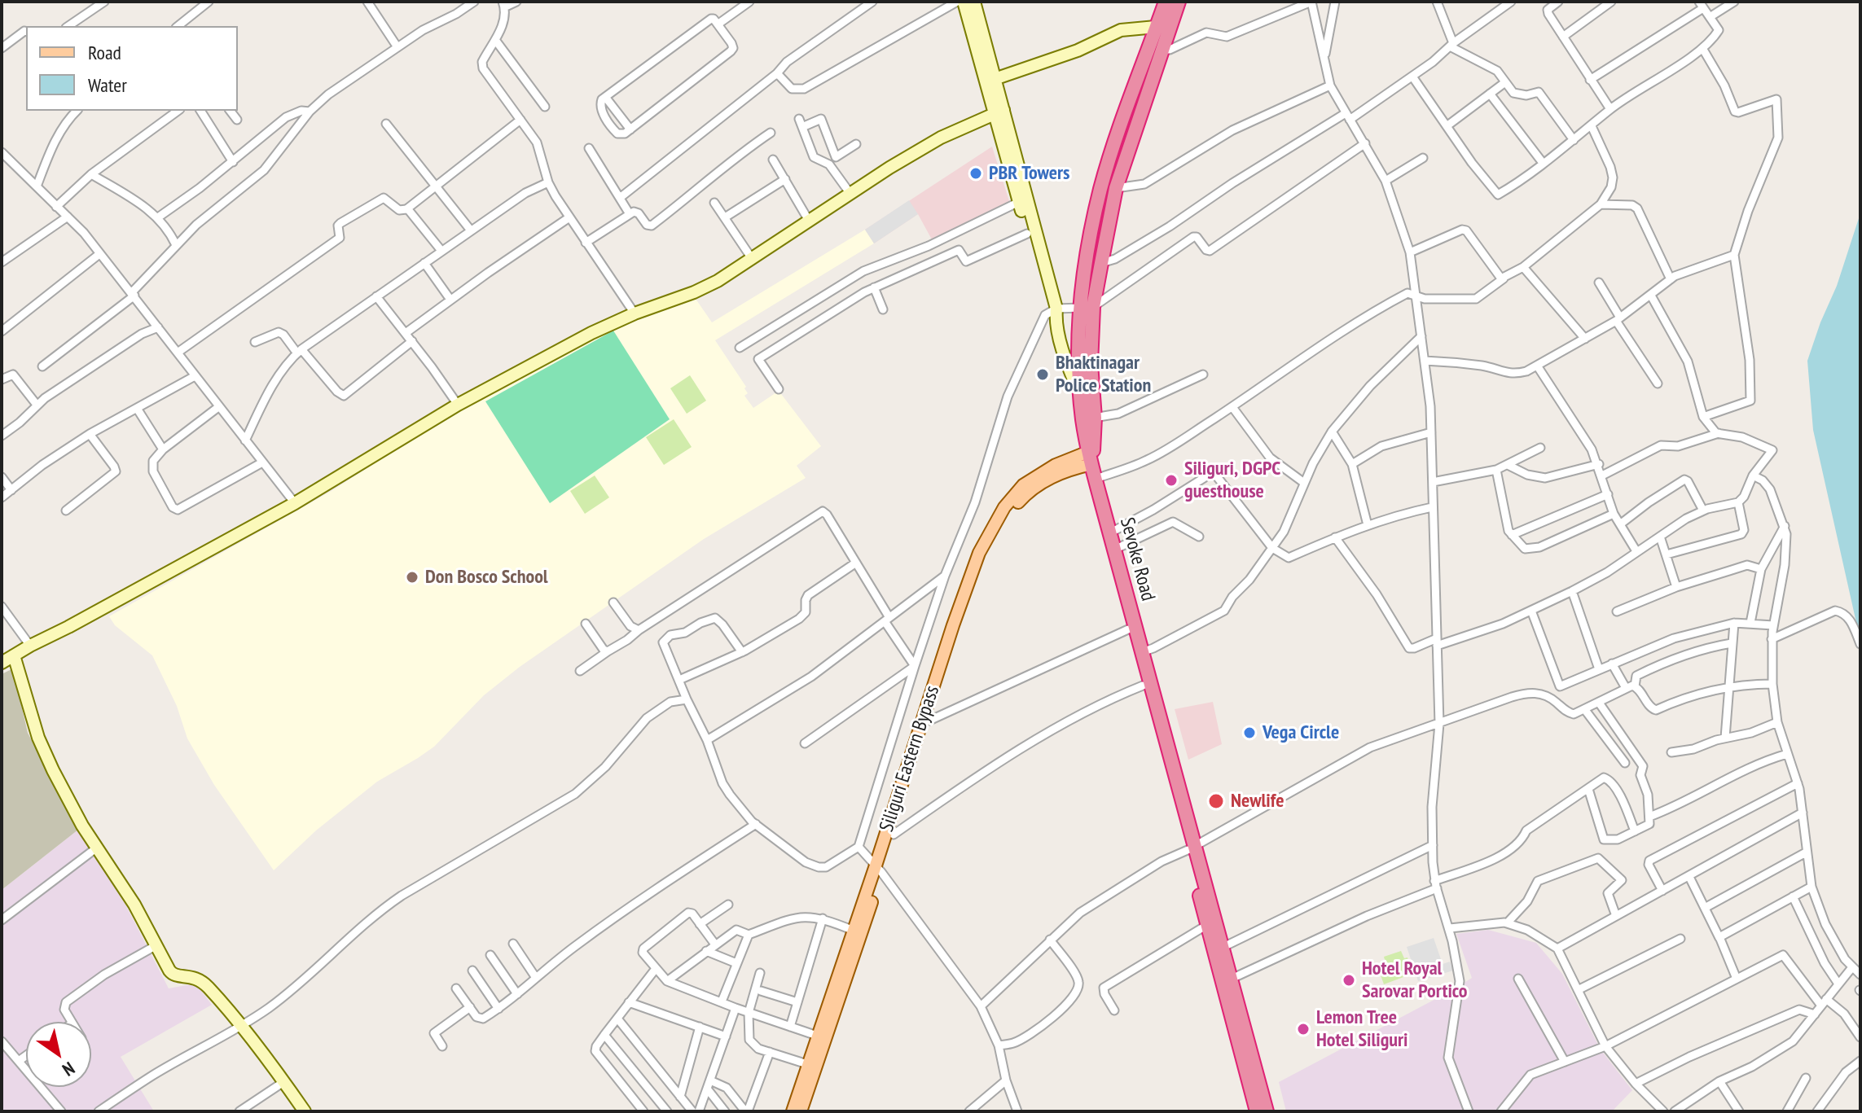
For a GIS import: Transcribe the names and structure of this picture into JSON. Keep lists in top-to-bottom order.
{
  "streets": {
    "highway": ["Sevoke Road"],
    "main road": ["Siliguri Eastern Bypass"]
  },
  "places": [
    "PBR Towers",
    "Bhaktinagar Police Station",
    "Siliguri, DGPC guesthouse",
    "Don Bosco School",
    "Vega Circle",
    "Newlife",
    "Hotel Royal Sarovar Portico",
    "Lemon Tree Hotel Siliguri"
  ],
  "legend": ["Road", "Water"],
  "north": "bottom right"
}
